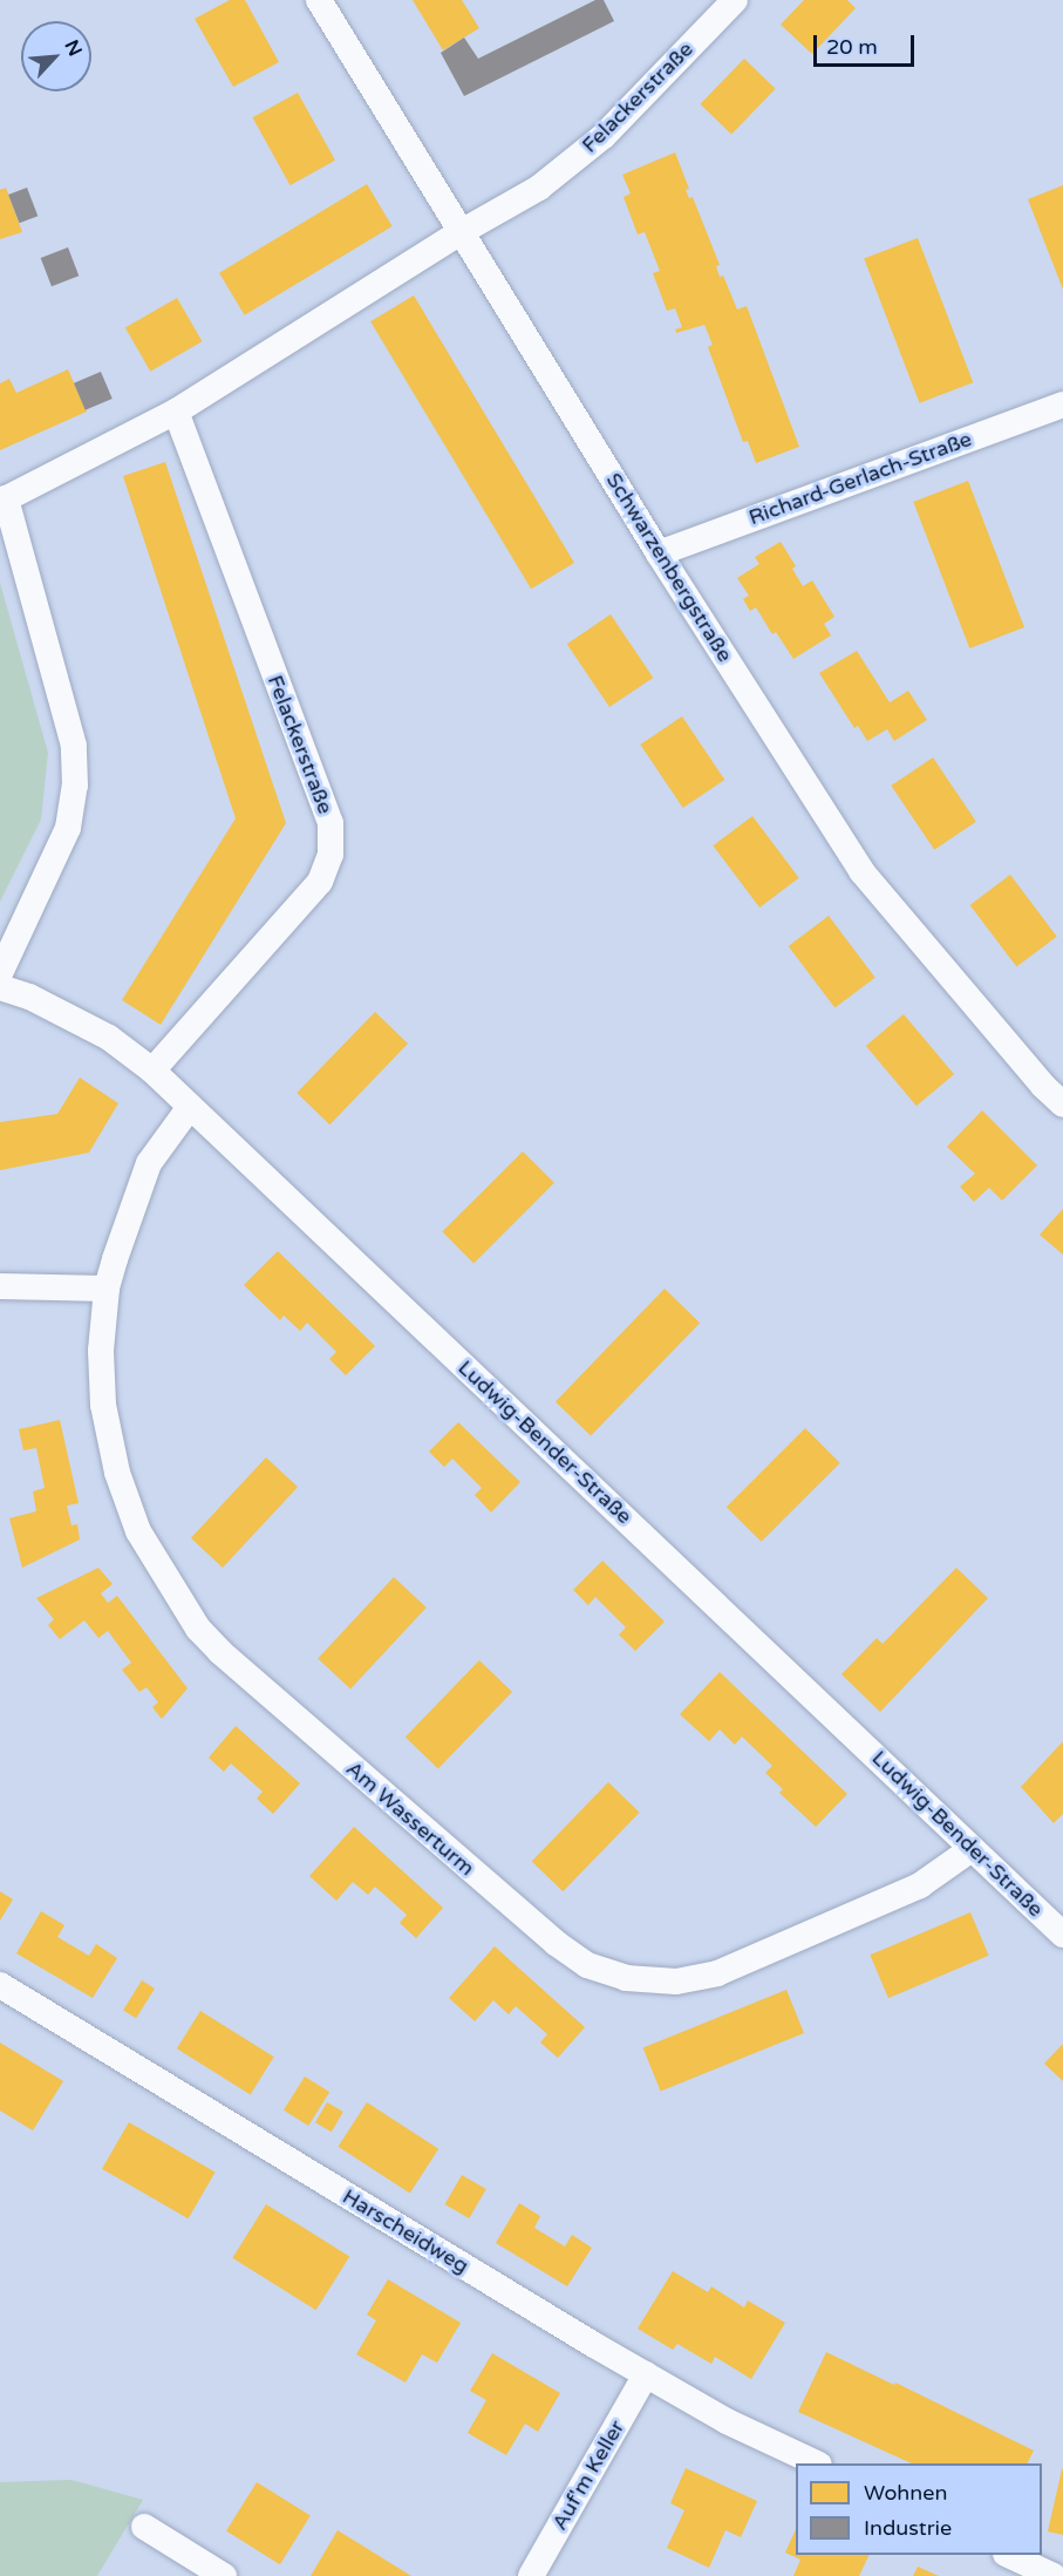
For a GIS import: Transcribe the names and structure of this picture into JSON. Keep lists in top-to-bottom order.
{
  "streets": {
    "street": [
      "Felackerstraße",
      "Richard-Gerlach-Straße",
      "Schwarzenbergstraße",
      "Ludwig-Bender-Straße",
      "Am Wasserturm",
      "Harscheidweg",
      "Auf'm Keller"
    ]
  },
  "crossings": [
    ["Felackerstraße", "Schwarzenbergstraße"],
    ["Felackerstraße", "Ludwig-Bender-Straße"],
    ["Richard-Gerlach-Straße", "Schwarzenbergstraße"],
    ["Ludwig-Bender-Straße", "Am Wasserturm"],
    ["Harscheidweg", "Auf'm Keller"]
  ],
  "legend": ["Wohnen", "Industrie"],
  "scale_bar": "20 m",
  "north": "top right"
}
